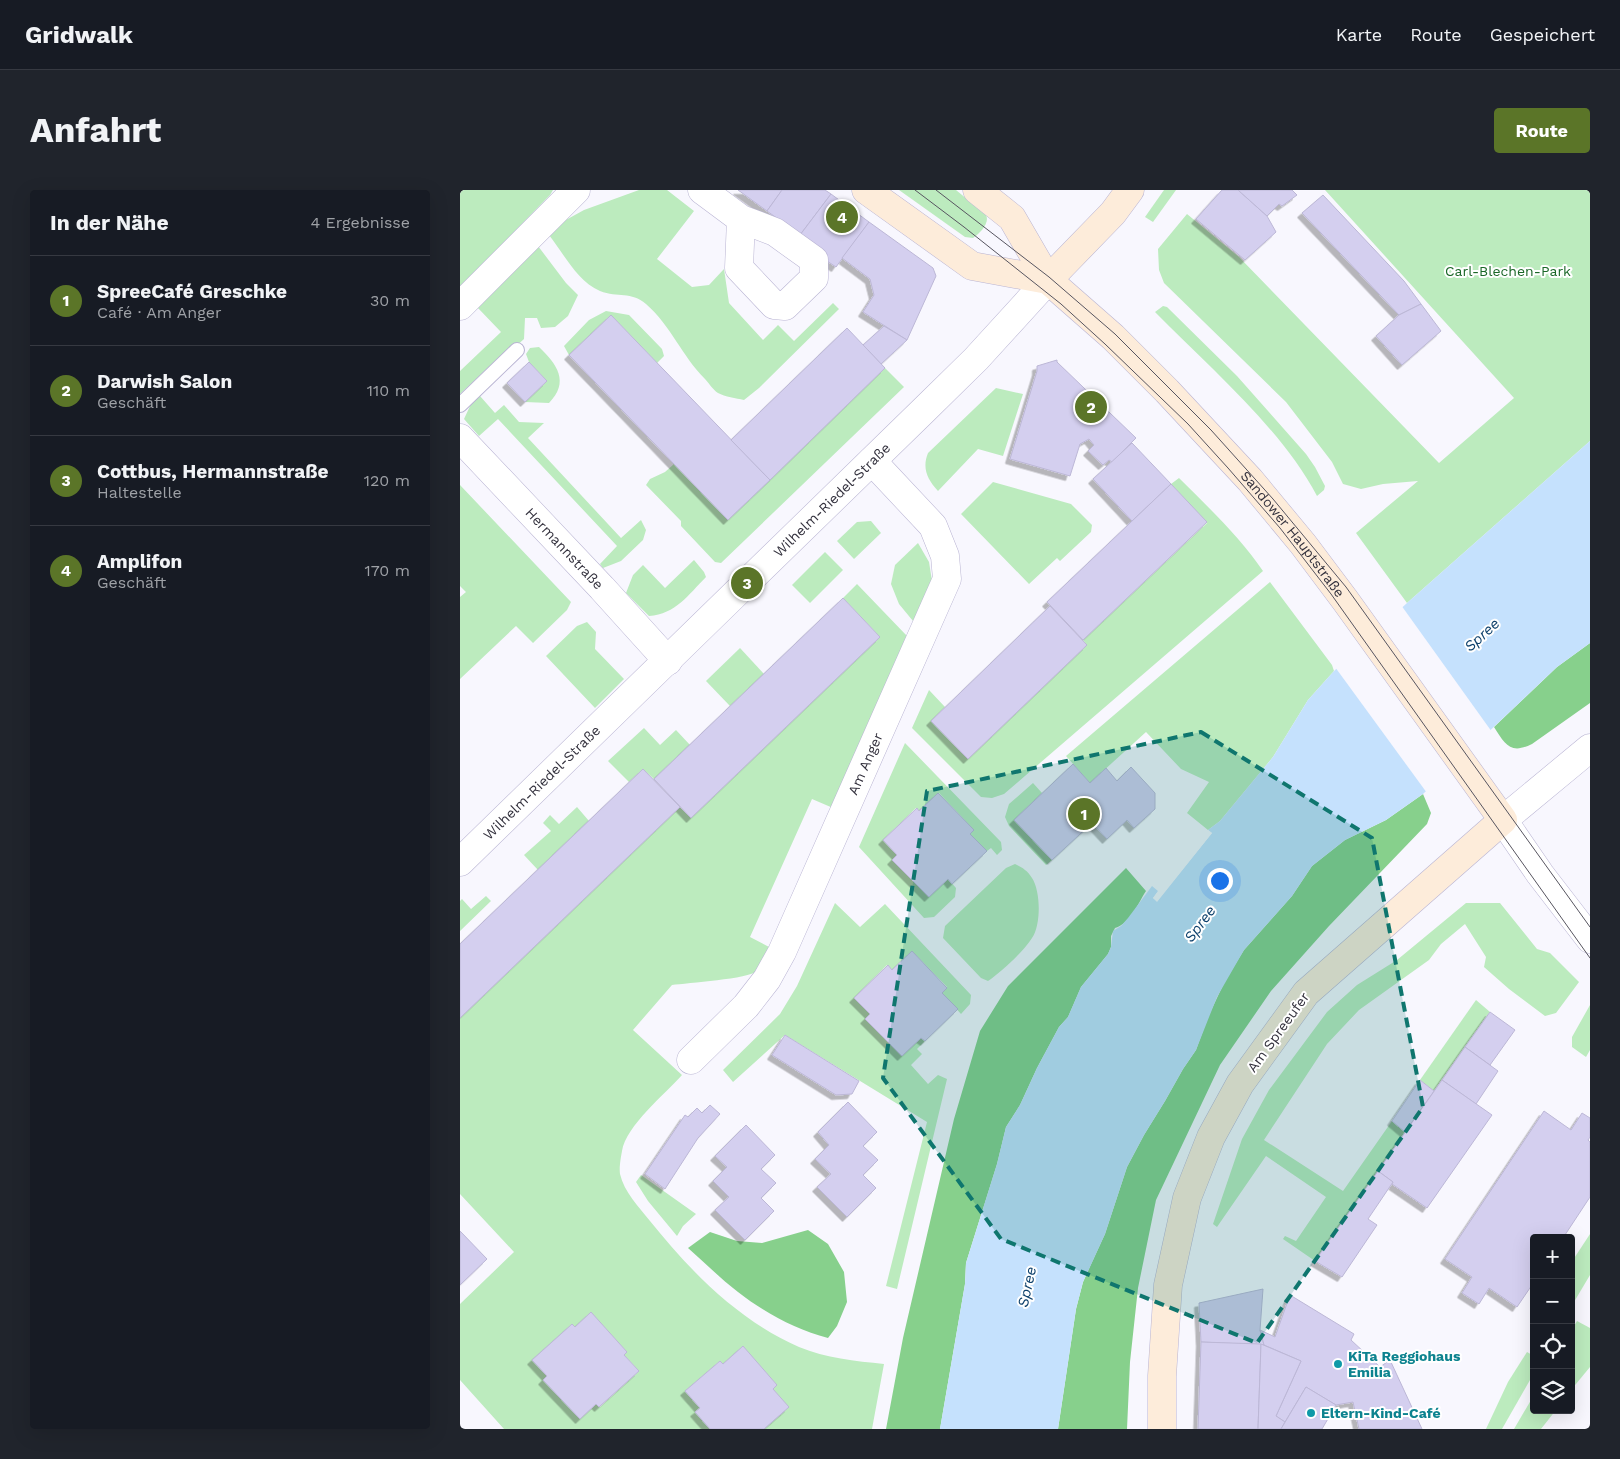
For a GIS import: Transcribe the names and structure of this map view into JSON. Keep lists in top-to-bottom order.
{
  "streets": {
    "street": [
      "Wilhelm-Riedel-Straße",
      "Sandower Hauptstraße",
      "Hermannstraße",
      "Am Anger",
      "Am Spreeufer"
    ]
  },
  "crossings": [
    ["Wilhelm-Riedel-Straße", "Sandower Hauptstraße"],
    ["Wilhelm-Riedel-Straße", "Hermannstraße"],
    ["Wilhelm-Riedel-Straße", "Am Anger"],
    ["Sandower Hauptstraße", "Am Spreeufer"]
  ],
  "water": ["Spree"],
  "parks": ["Carl-Blechen-Park"],
  "places": ["KiTa Reggiohaus Emilia", "Eltern-Kind-Café"],
  "page": {
    "header": "Gridwalk",
    "nav": ["Karte", "Route", "Gespeichert"],
    "buttons": "Route",
    "title": "Anfahrt",
    "heading": ["In der Nähe", "4 Ergebnisse"],
    "pins": [
      "4",
      "2",
      "3",
      "1"
    ],
    "list": [
      {
        "mark": "1",
        "name": "SpreeCafé Greschke",
        "note": "Café · Am Anger",
        "value": "30 m"
      },
      {
        "mark": "2",
        "name": "Darwish Salon",
        "note": "Geschäft",
        "value": "110 m"
      },
      {
        "mark": "3",
        "name": "Cottbus, Hermannstraße",
        "note": "Haltestelle",
        "value": "120 m"
      },
      {
        "mark": "4",
        "name": "Amplifon",
        "note": "Geschäft",
        "value": "170 m"
      }
    ],
    "map_buttons": ["+", "−"]
  }
}
